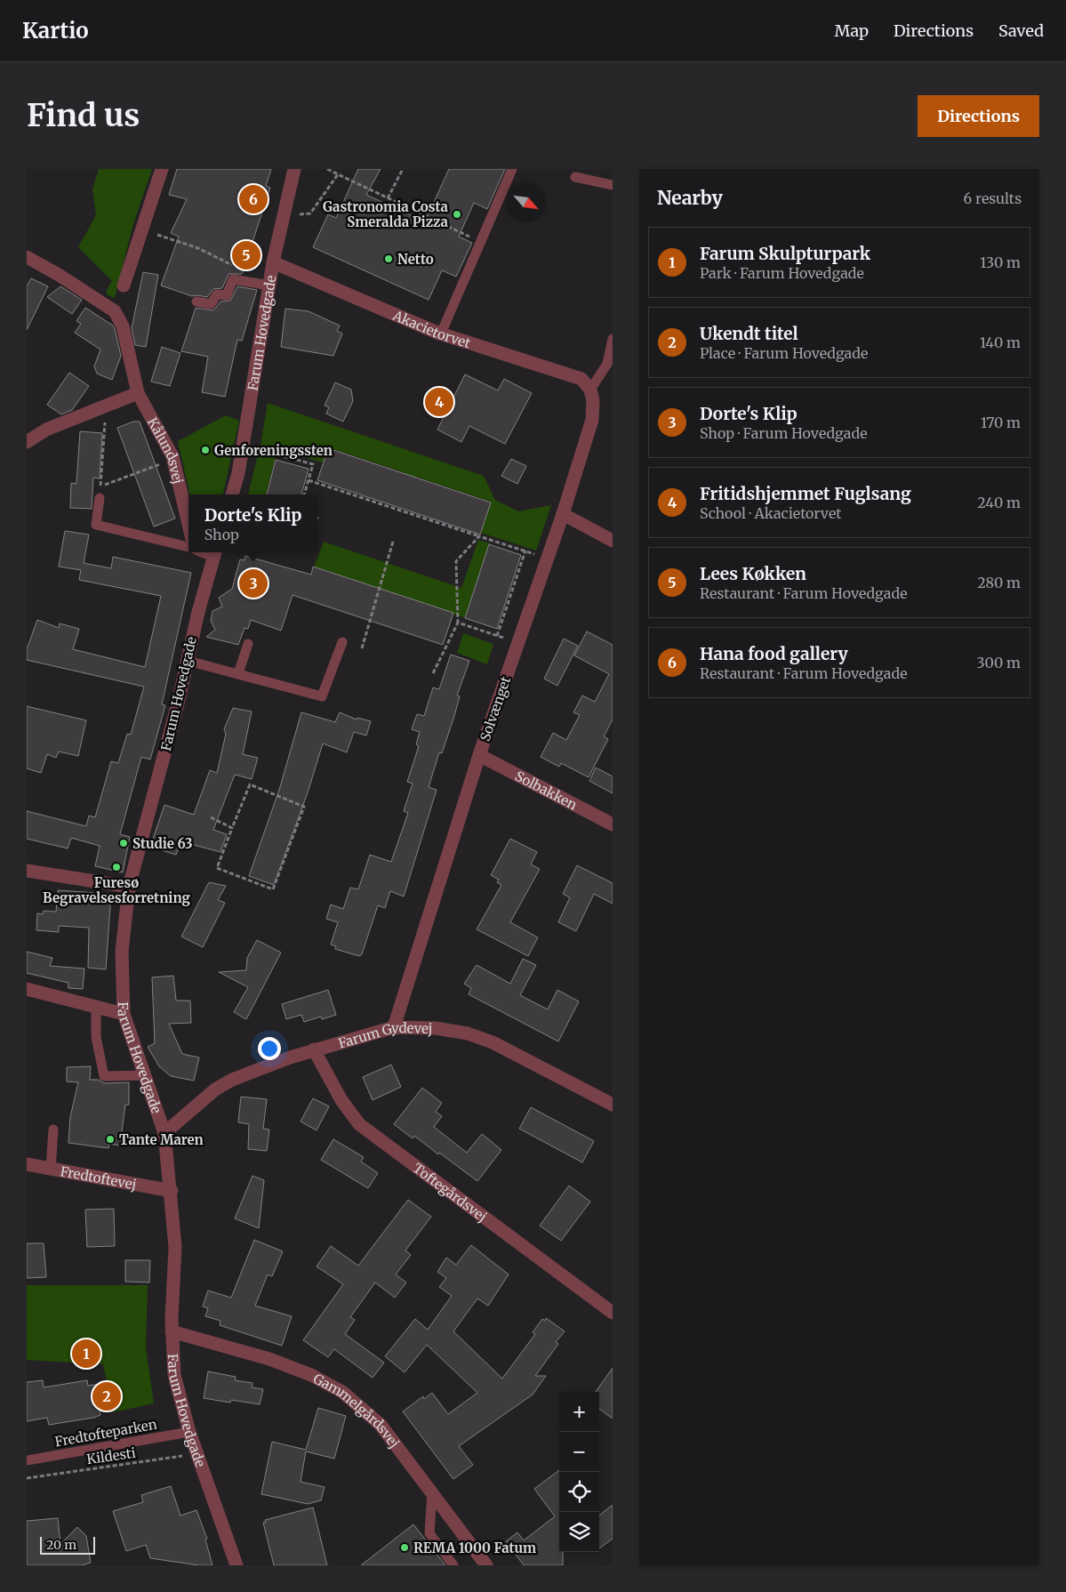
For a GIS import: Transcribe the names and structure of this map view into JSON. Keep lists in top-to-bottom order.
{
  "streets": {
    "street": [
      "Akacietorvet",
      "Farum Hovedgade",
      "Kålundsvej",
      "Solvænget",
      "Solbakken",
      "Farum Gydevej",
      "Fredtoftevej",
      "Toftegårdsvej",
      "Gammelgårdsvej"
    ],
    "lane": ["Fredtofteparken"],
    "path": ["Kildesti"]
  },
  "crossings": [
    ["Akacietorvet", "Farum Hovedgade"],
    ["Akacietorvet", "Solvænget"],
    ["Farum Hovedgade", "Farum Gydevej"],
    ["Farum Hovedgade", "Fredtoftevej"],
    ["Farum Hovedgade", "Gammelgårdsvej"],
    ["Farum Hovedgade", "Fredtofteparken"],
    ["Farum Hovedgade", "Kildesti"],
    ["Solvænget", "Solbakken"],
    ["Solvænget", "Farum Gydevej"],
    ["Farum Gydevej", "Toftegårdsvej"]
  ],
  "places": [
    "Gastronomia Costa Smeralda Pizza",
    "Netto",
    "Genforeningssten",
    "Studie 63",
    "Furesø Begravelsesforretning",
    "Tante Maren",
    "REMA 1000 Fatum"
  ],
  "scale_bar": "20 m",
  "north": "bottom right",
  "page": {
    "header": "Kartio",
    "nav": ["Map", "Directions", "Saved"],
    "buttons": "Directions",
    "title": "Find us",
    "heading": ["Nearby", "6 results"],
    "pins": [
      "6",
      "5",
      "4",
      "3",
      "1",
      "2"
    ],
    "list": [
      {
        "mark": "1",
        "name": "Farum Skulpturpark",
        "note": "Park · Farum Hovedgade",
        "value": "130 m"
      },
      {
        "mark": "2",
        "name": "Ukendt titel",
        "note": "Place · Farum Hovedgade",
        "value": "140 m"
      },
      {
        "mark": "3",
        "name": "Dorte's Klip",
        "note": "Shop · Farum Hovedgade",
        "value": "170 m"
      },
      {
        "mark": "4",
        "name": "Fritidshjemmet Fuglsang",
        "note": "School · Akacietorvet",
        "value": "240 m"
      },
      {
        "mark": "5",
        "name": "Lees Køkken",
        "note": "Restaurant · Farum Hovedgade",
        "value": "280 m"
      },
      {
        "mark": "6",
        "name": "Hana food gallery",
        "note": "Restaurant · Farum Hovedgade",
        "value": "300 m"
      }
    ],
    "popup": ["Dorte's Klip", "Shop"],
    "map_buttons": ["+", "−"],
    "scale": "20 m"
  }
}
